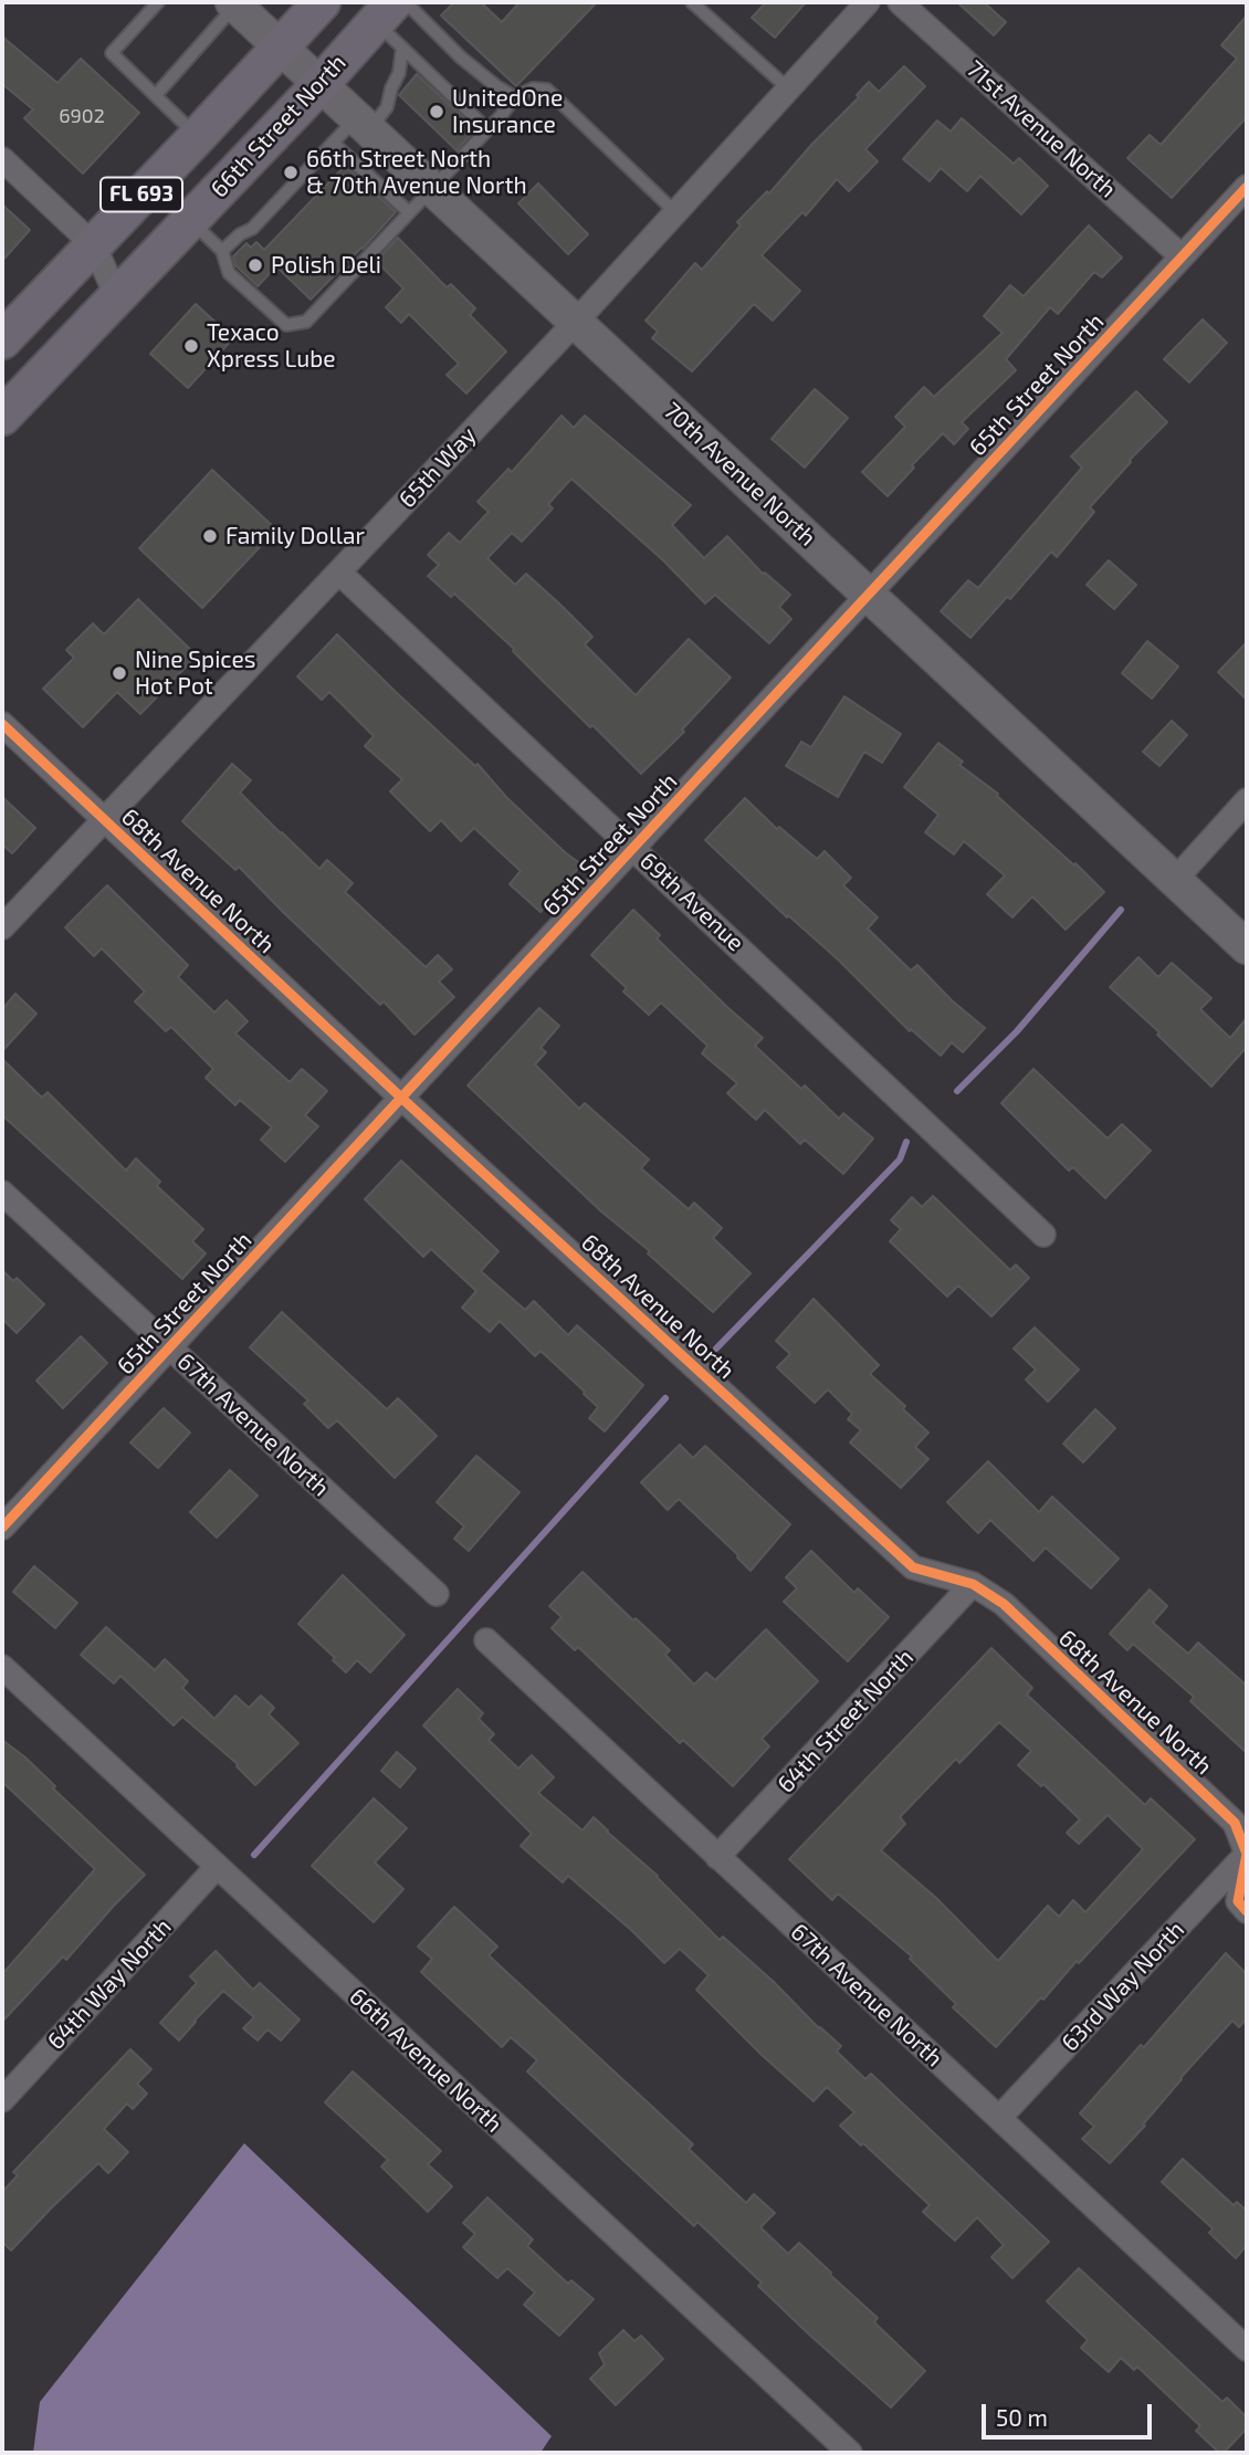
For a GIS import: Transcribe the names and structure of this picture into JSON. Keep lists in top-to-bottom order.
{
  "streets": {
    "main road": ["66th Street North", "FL 693"],
    "street": [
      "71st Avenue North",
      "65th Street North",
      "65th Way",
      "70th Avenue North",
      "68th Avenue North",
      "69th Avenue",
      "67th Avenue North",
      "64th Street North",
      "64th Way North",
      "63rd Way North",
      "66th Avenue North"
    ]
  },
  "crossings": [
    ["66th Street North", "70th Avenue North"],
    ["71st Avenue North", "65th Street North"],
    ["FL 693", "70th Avenue North"],
    ["65th Street North", "70th Avenue North"],
    ["65th Street North", "68th Avenue North"],
    ["65th Street North", "69th Avenue"],
    ["65th Street North", "67th Avenue North"],
    ["65th Way", "70th Avenue North"],
    ["65th Way", "68th Avenue North"],
    ["65th Way", "69th Avenue"],
    ["68th Avenue North", "64th Street North"],
    ["68th Avenue North", "63rd Way North"],
    ["67th Avenue North", "64th Street North"],
    ["67th Avenue North", "63rd Way North"],
    ["64th Way North", "66th Avenue North"]
  ],
  "places": [
    "UnitedOne Insurance",
    "66th Street North & 70th Avenue North",
    "Polish Deli",
    "Texaco Xpress Lube",
    "Family Dollar",
    "Nine Spices Hot Pot"
  ],
  "house_numbers": ["6902"],
  "scale_bar": "50 m"
}
